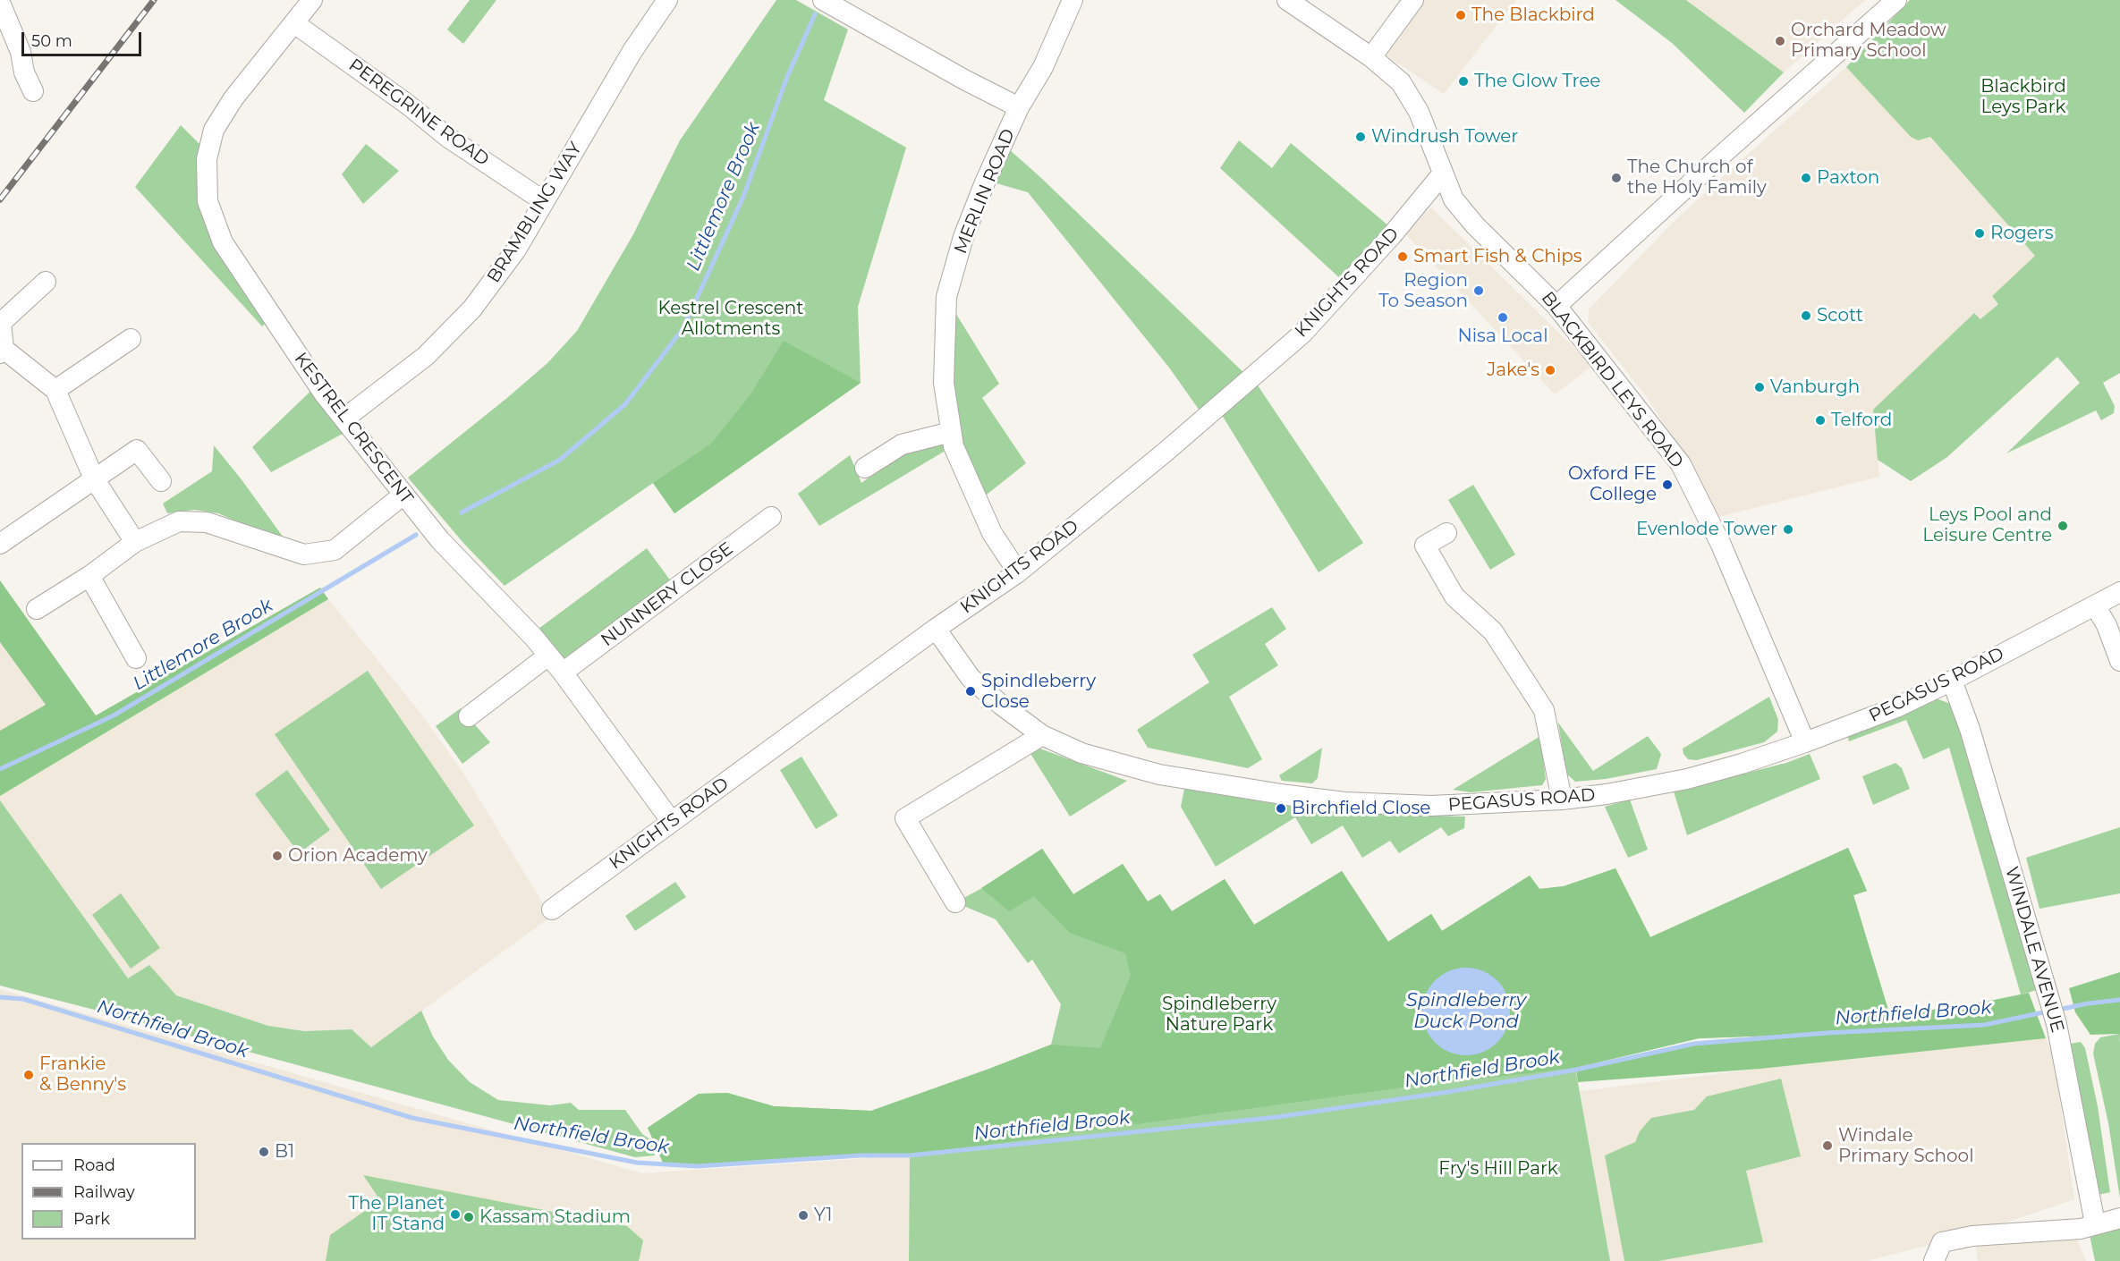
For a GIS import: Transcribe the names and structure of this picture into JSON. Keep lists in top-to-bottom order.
{
  "streets": {
    "street": [
      "PEREGRINE ROAD",
      "MERLIN ROAD",
      "BRAMBLING WAY",
      "KNIGHTS ROAD",
      "BLACKBIRD LEYS ROAD",
      "KESTREL CRESCENT",
      "NUNNERY CLOSE",
      "PEGASUS ROAD",
      "WINDALE AVENUE"
    ]
  },
  "crossings": [
    ["PEREGRINE ROAD", "BRAMBLING WAY"],
    ["PEREGRINE ROAD", "KESTREL CRESCENT"],
    ["MERLIN ROAD", "KNIGHTS ROAD"],
    ["BRAMBLING WAY", "KESTREL CRESCENT"],
    ["KNIGHTS ROAD", "BLACKBIRD LEYS ROAD"],
    ["KNIGHTS ROAD", "KESTREL CRESCENT"],
    ["KNIGHTS ROAD", "PEGASUS ROAD"],
    ["BLACKBIRD LEYS ROAD", "PEGASUS ROAD"],
    ["KESTREL CRESCENT", "NUNNERY CLOSE"],
    ["PEGASUS ROAD", "WINDALE AVENUE"]
  ],
  "water": ["Littlemore Brook", "Spindleberry Duck Pond", "Northfield Brook"],
  "parks": [
    "Blackbird Leys Park",
    "Kestrel Crescent Allotments",
    "Spindleberry Nature Park",
    "Fry's Hill Park"
  ],
  "places": [
    "The Blackbird",
    "Orchard Meadow Primary School",
    "The Glow Tree",
    "Windrush Tower",
    "The Church of the Holy Family",
    "Paxton",
    "Rogers",
    "Smart Fish & Chips",
    "Region To Season",
    "Scott",
    "Nisa Local",
    "Jake's",
    "Vanburgh",
    "Telford",
    "Oxford FE College",
    "Leys Pool and Leisure Centre",
    "Evenlode Tower",
    "Spindleberry Close",
    "Birchfield Close",
    "Orion Academy",
    "Frankie & Benny's",
    "Windale Primary School",
    "B1",
    "The Planet IT Stand",
    "Y1",
    "Kassam Stadium"
  ],
  "legend": ["Road", "Railway", "Park"],
  "scale_bar": "50 m"
}
